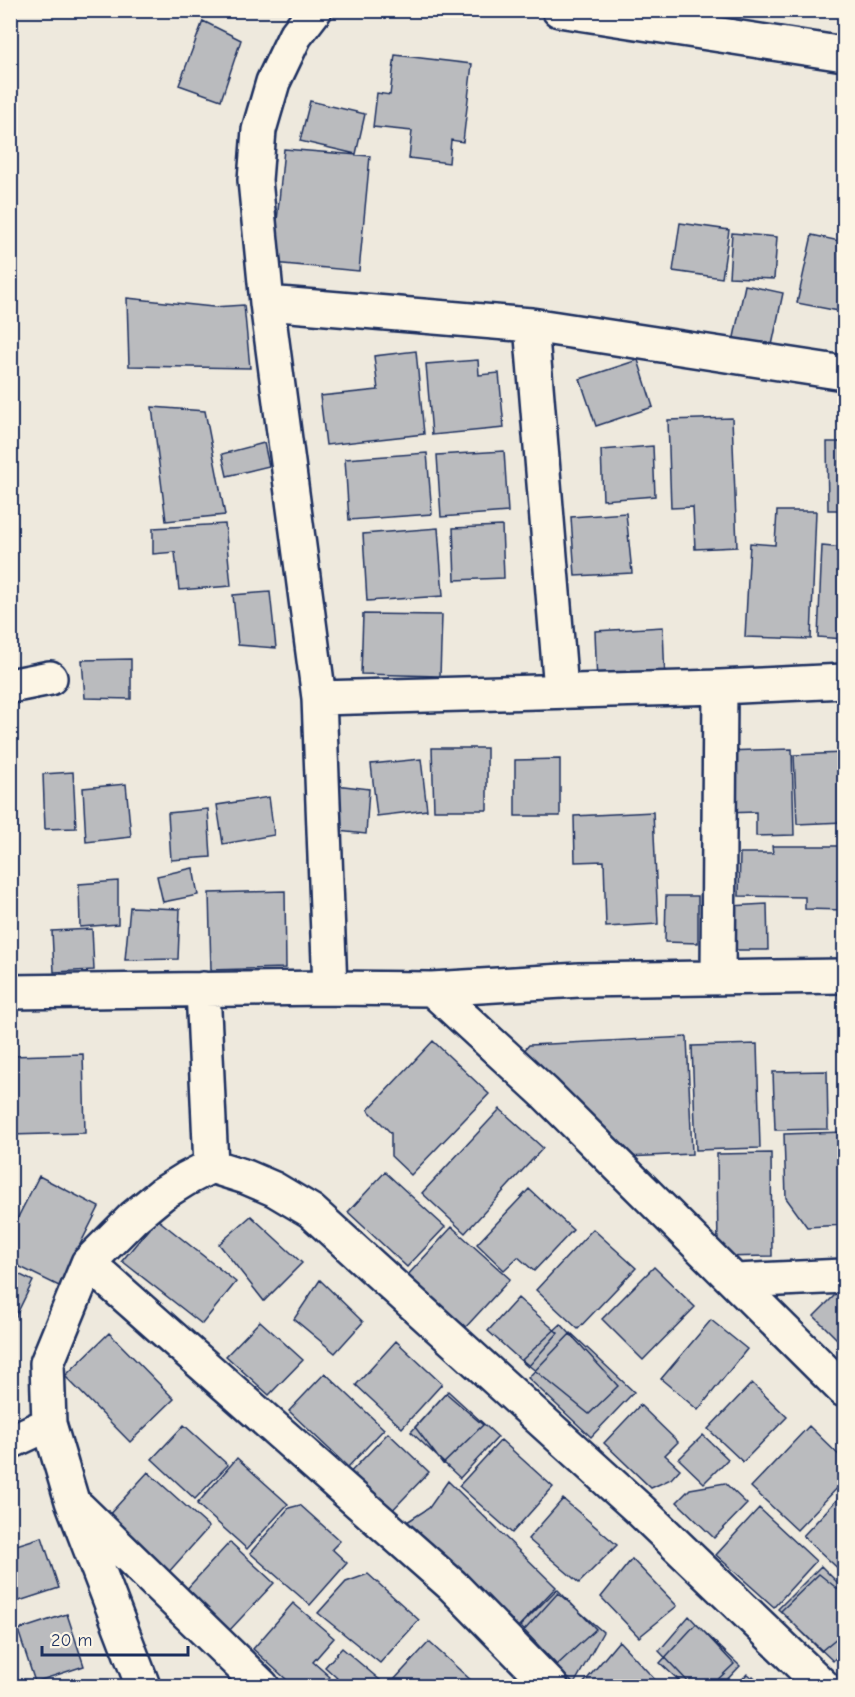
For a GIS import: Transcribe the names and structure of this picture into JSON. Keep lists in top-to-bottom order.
{
  "scale_bar": "20 m"
}
